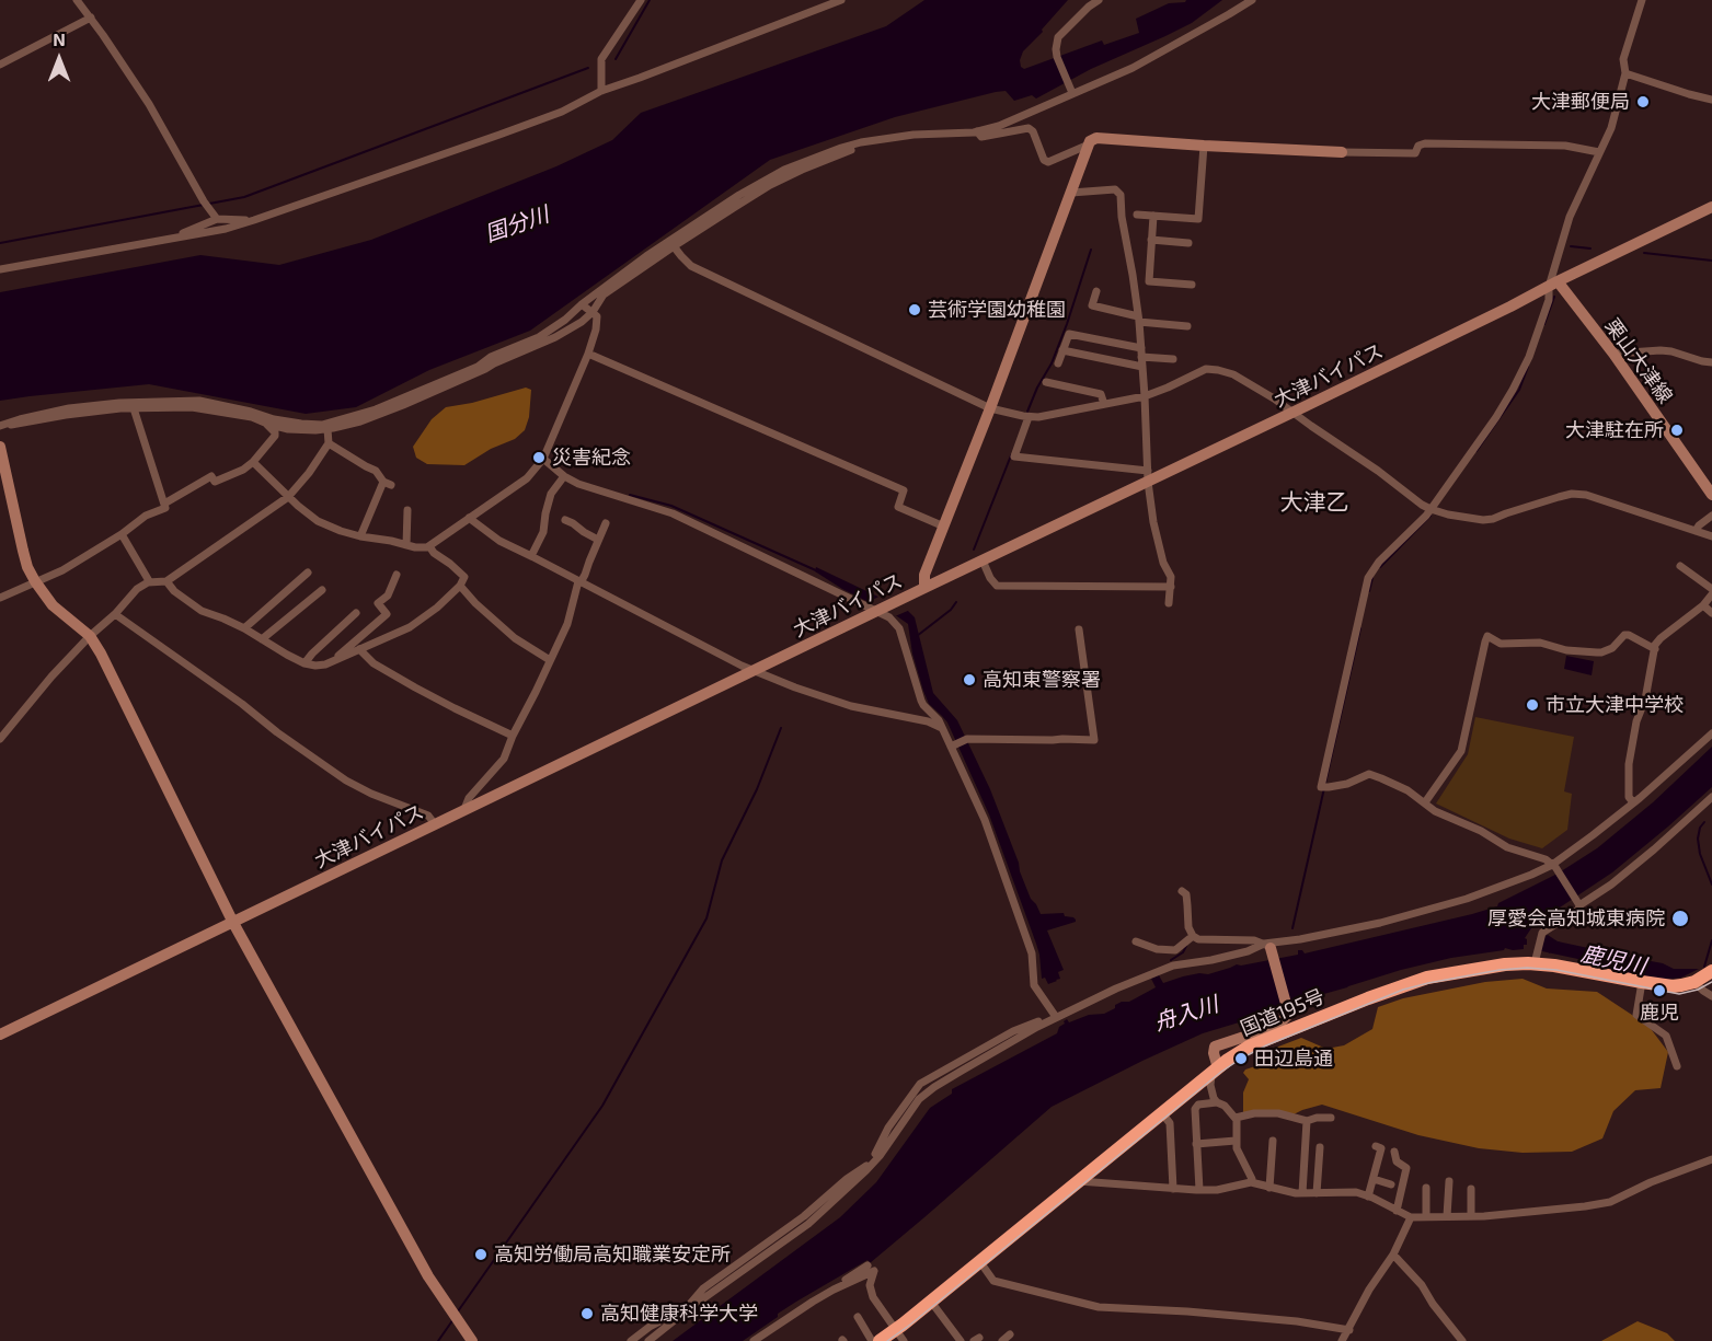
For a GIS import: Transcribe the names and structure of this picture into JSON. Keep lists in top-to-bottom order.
{
  "streets": {
    "highway": ["国道195号"],
    "main road": ["栗山大津線", "大津バイパス"]
  },
  "crossings": [
    ["栗山大津線", "大津バイパス"]
  ],
  "districts": ["大津乙"],
  "water": ["国分川", "鹿児川", "舟入川"],
  "places": [
    "大津郵便局",
    "芸術学園幼稚園",
    "大津駐在所",
    "災害紀念",
    "高知東警察署",
    "市立大津中学校",
    "厚愛会高知城東病院",
    "鹿児",
    "田辺島通",
    "高知労働局高知職業安定所",
    "高知健康科学大学"
  ],
  "north": "top"
}
